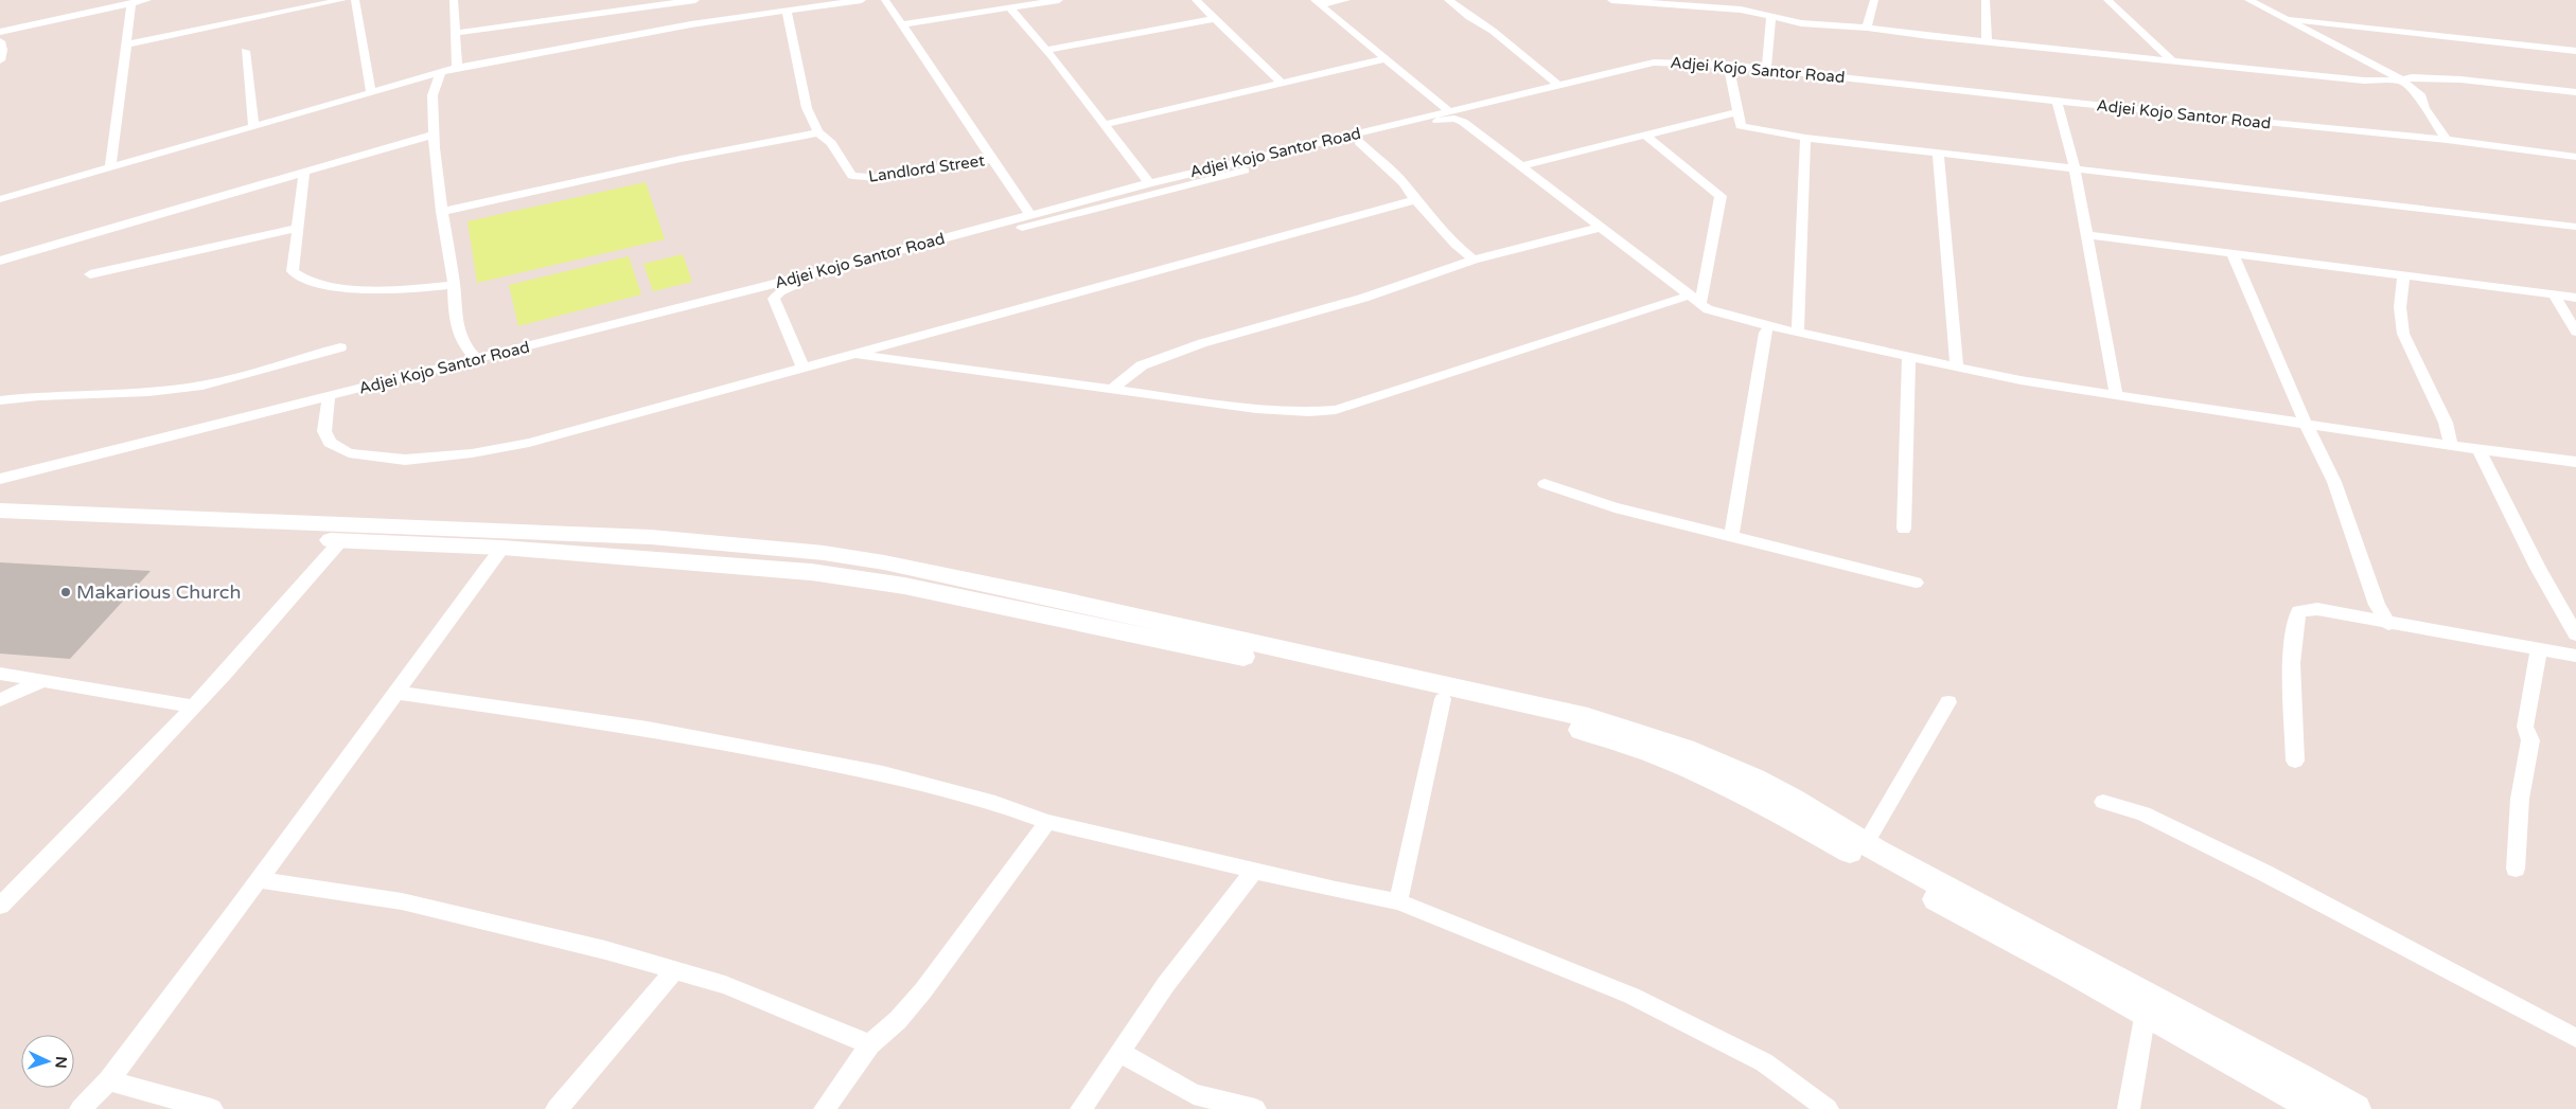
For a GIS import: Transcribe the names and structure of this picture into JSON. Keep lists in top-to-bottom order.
{
  "streets": {
    "street": ["Adjei Kojo Santor Road", "Landlord Street"]
  },
  "places": ["Makarious Church"],
  "north": "right"
}
